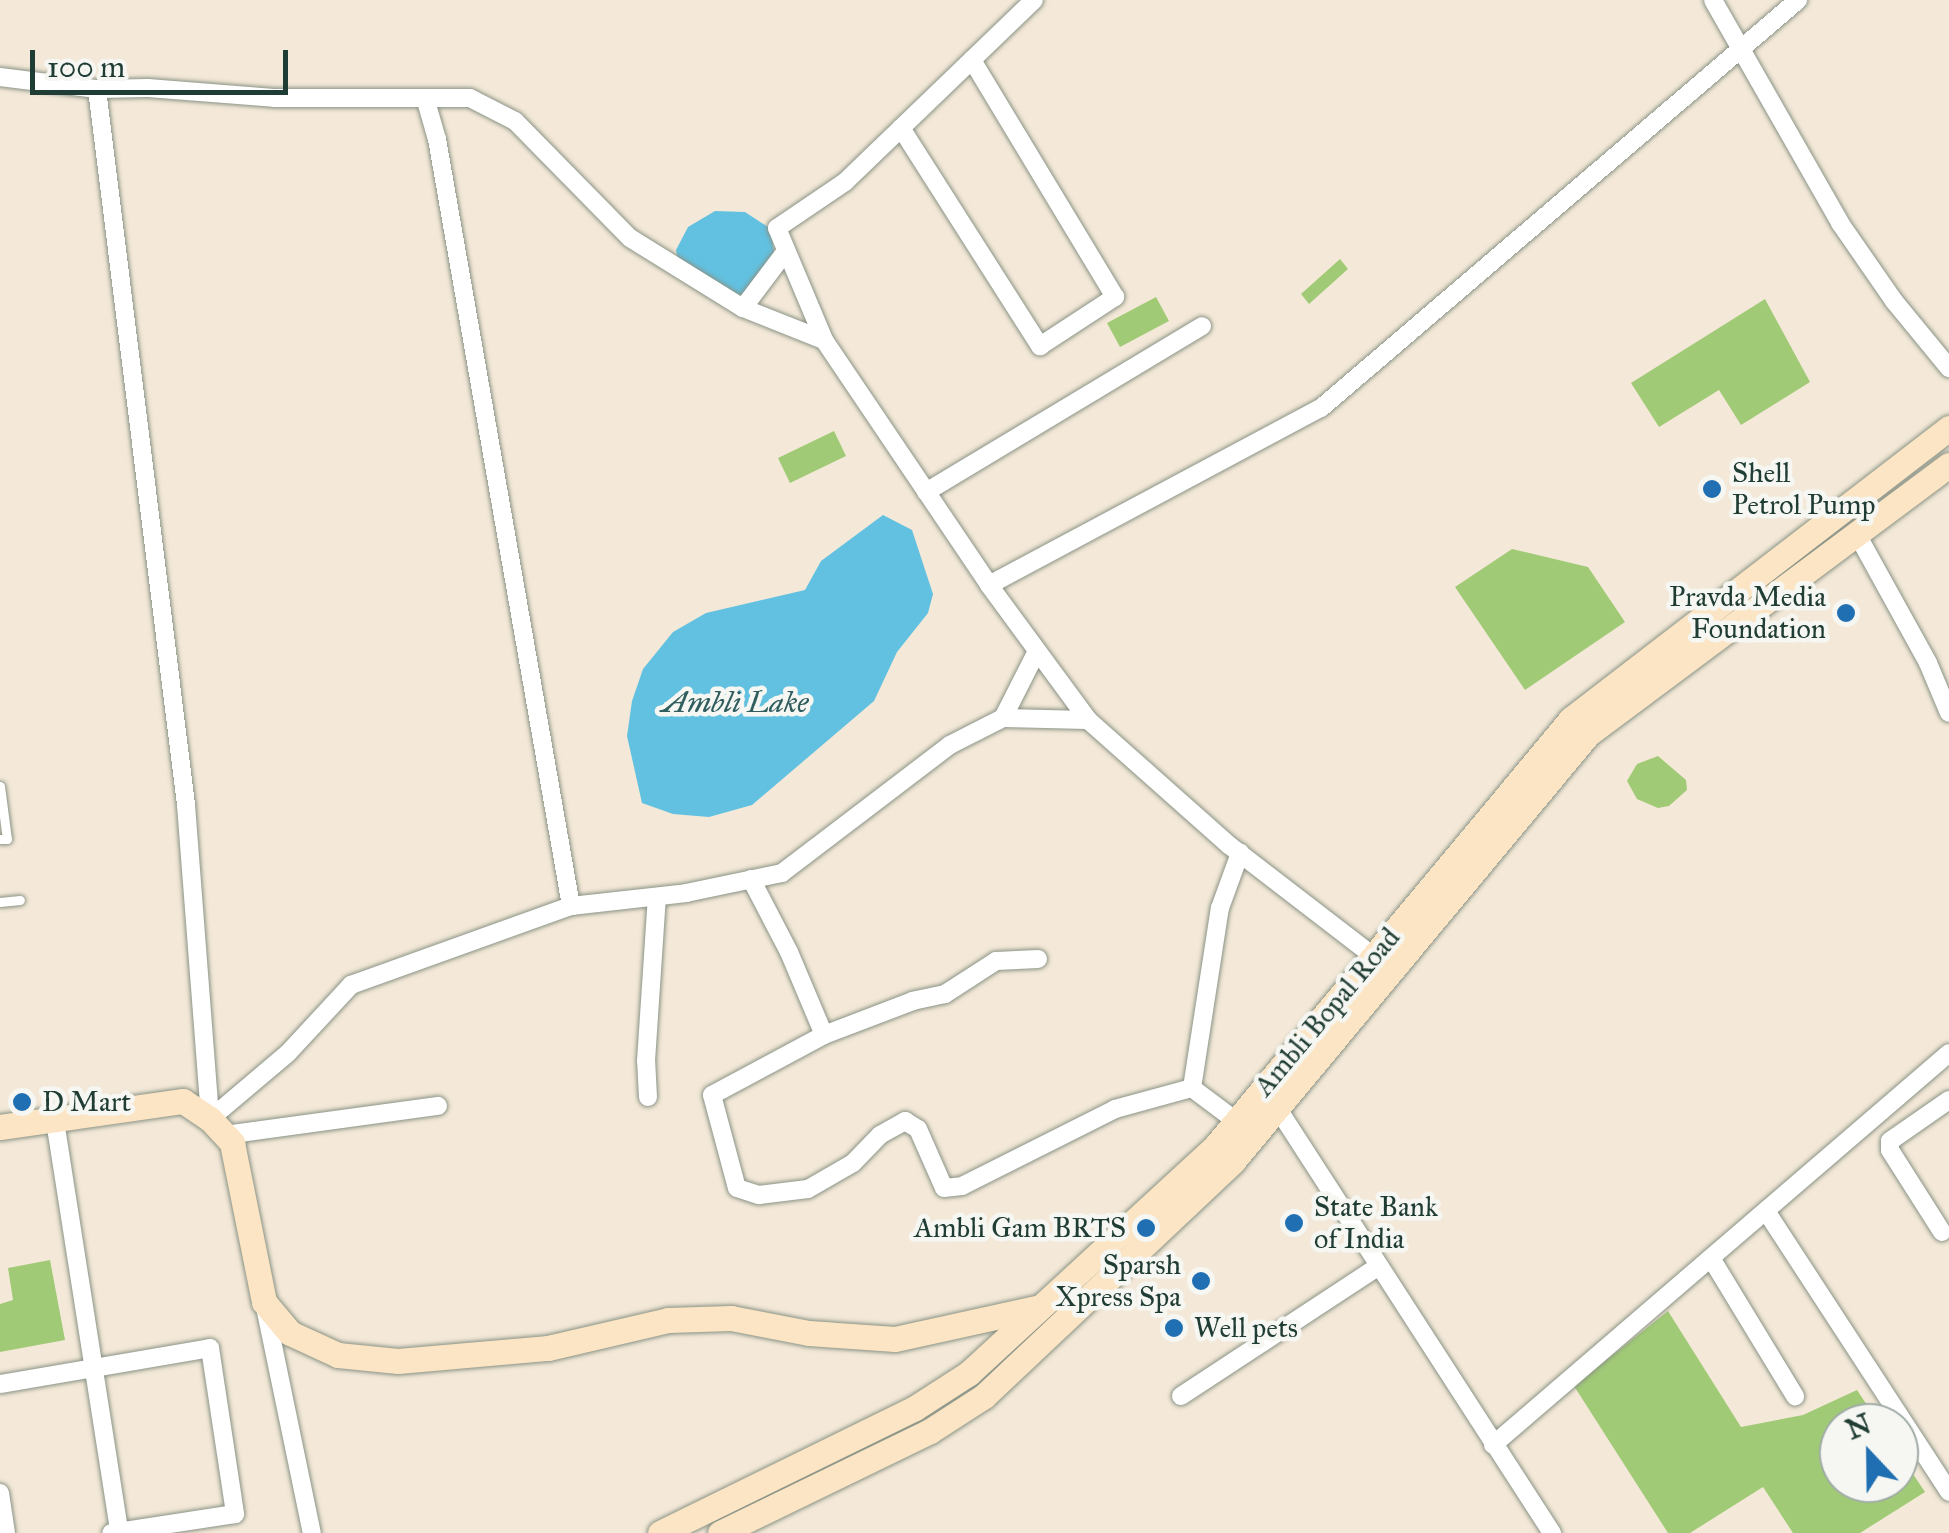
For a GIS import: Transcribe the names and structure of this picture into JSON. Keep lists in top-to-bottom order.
{
  "streets": {
    "street": ["Ambli Bopal Road"]
  },
  "water": ["Ambli Lake"],
  "places": [
    "Shell Petrol Pump",
    "Pravda Media Foundation",
    "D Mart",
    "State Bank of India",
    "Ambli Gam BRTS",
    "Sparsh Xpress Spa",
    "Well pets"
  ],
  "scale_bar": "100 m",
  "north": "top"
}
